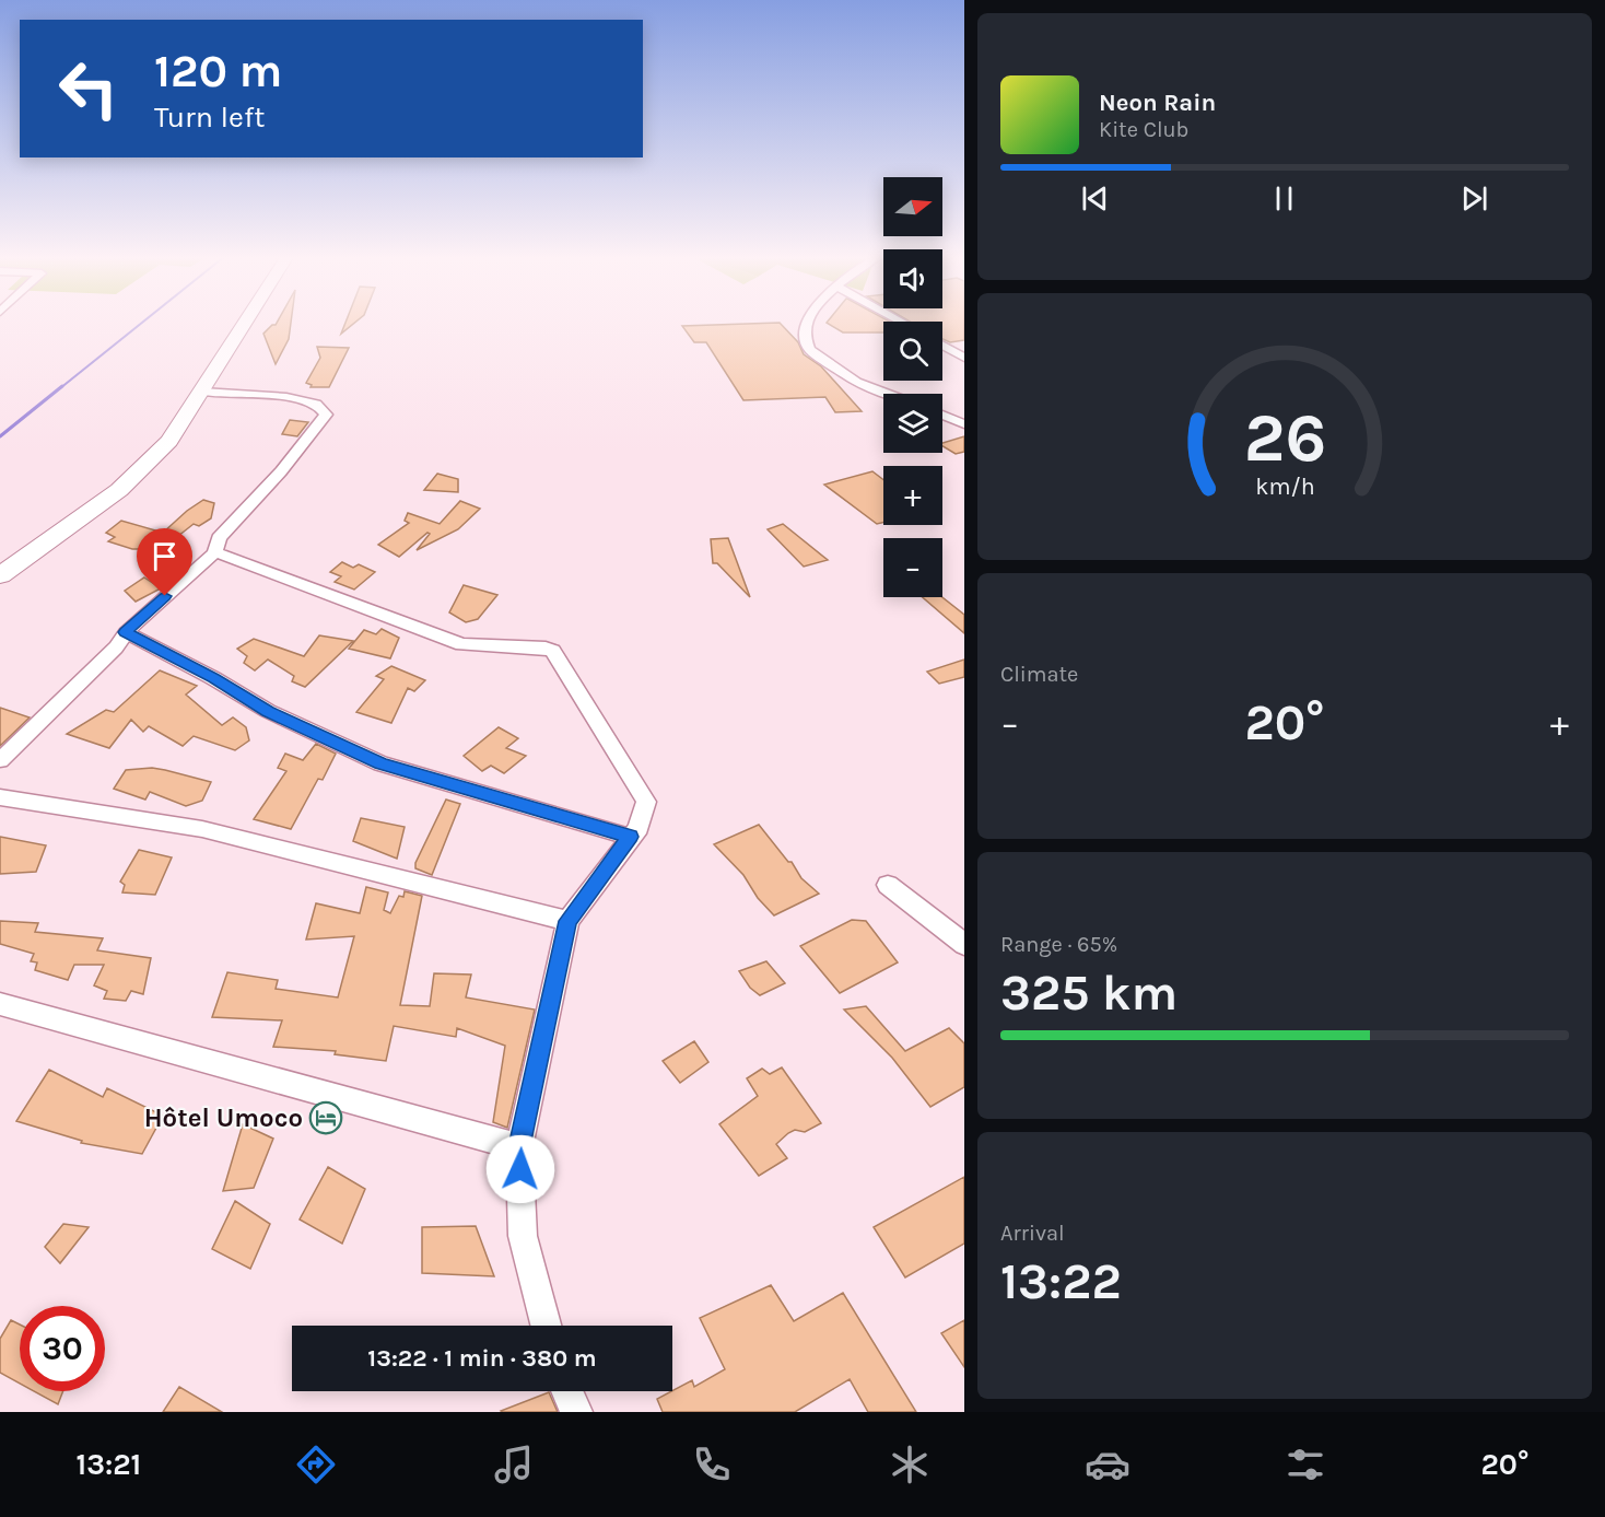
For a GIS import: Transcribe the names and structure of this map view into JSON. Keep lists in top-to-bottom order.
{
  "places": {
    "hotel": ["Hôtel Umoco"]
  },
  "north": "right",
  "page": {
    "turn": ["120 m", "Turn left"],
    "song": ["Neon Rain", "Kite Club"],
    "map_buttons": ["+", "−"],
    "tile": [
      "Climate",
      ["Range · 65%", "325 km"],
      ["Arrival", "13:22"]
    ],
    "heat": ["−", "20°", "+"],
    "limit": "30",
    "trip": "13:22 · 1 min · 380 m",
    "tabs": ["13:21", "20°"],
    "gauge": ["26", "km/h"]
  }
}
